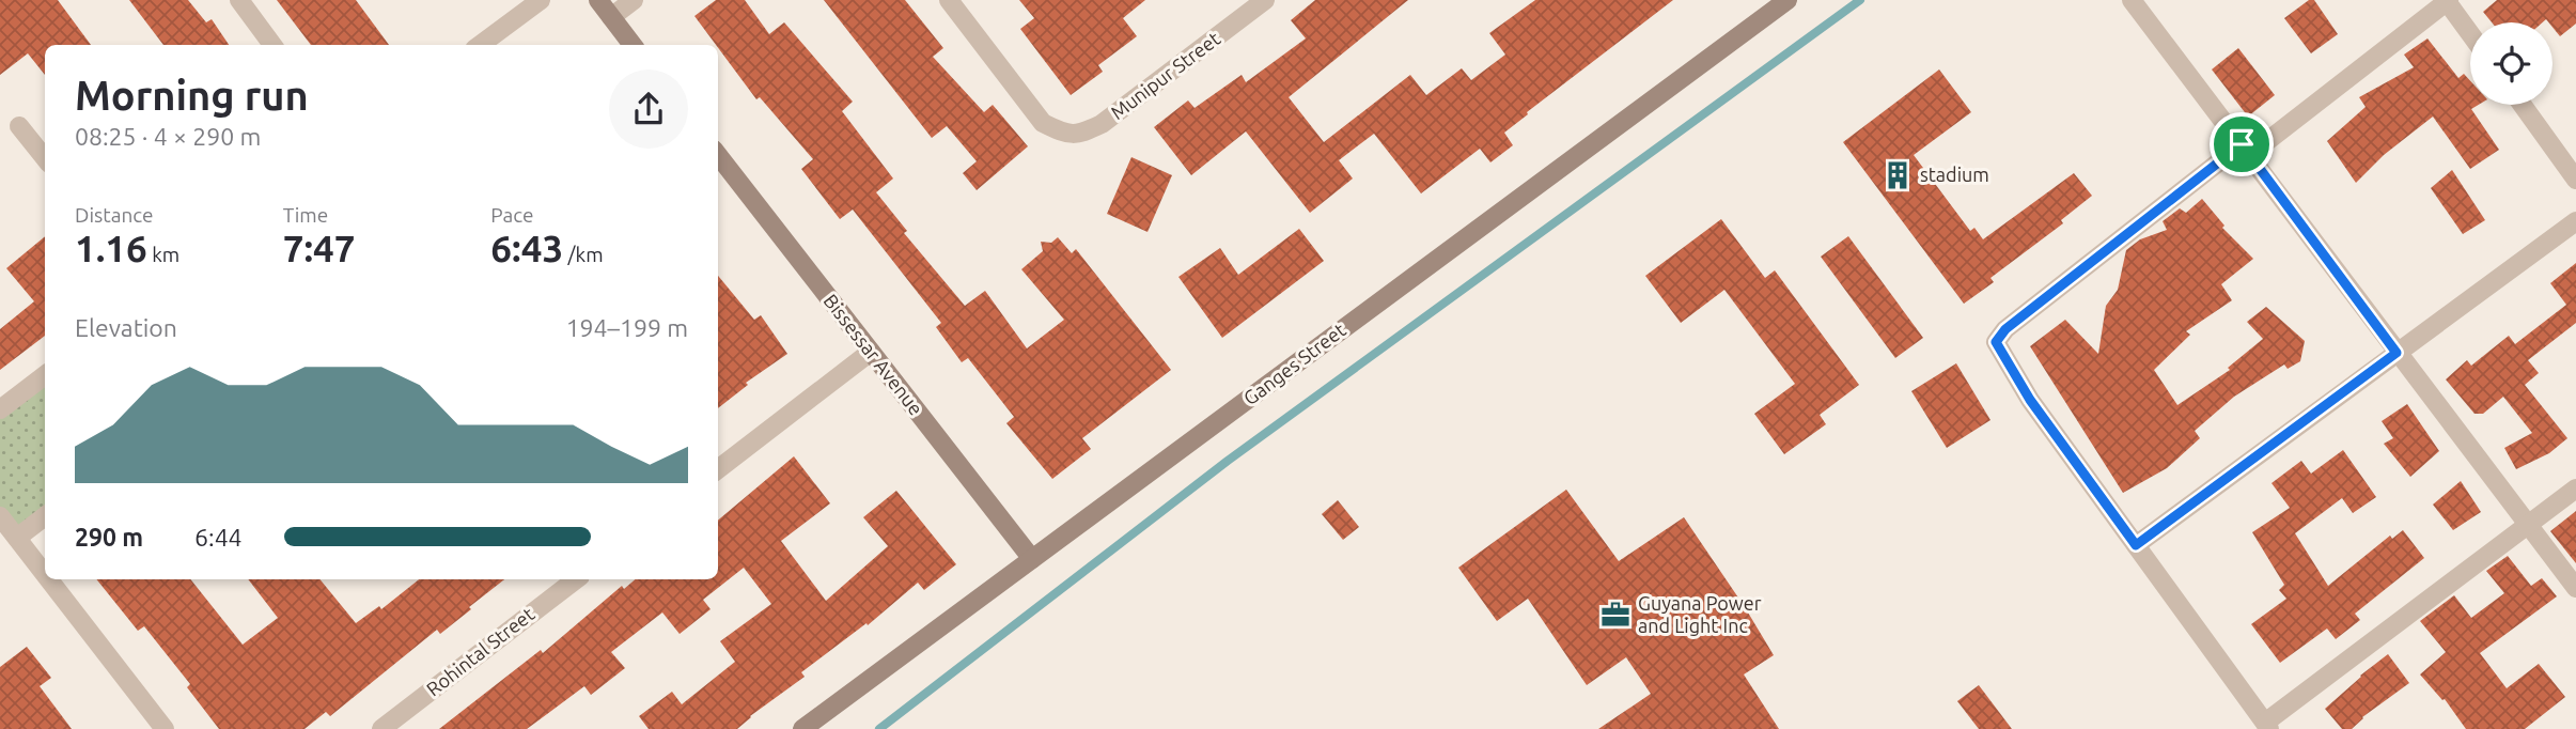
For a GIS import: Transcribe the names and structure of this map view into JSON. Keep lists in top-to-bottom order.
{
  "streets": {
    "street": [
      "Munipur Street",
      "Bissessar Avenue",
      "Ganges Street",
      "Rohintal Street"
    ]
  },
  "crossings": [
    ["Bissessar Avenue", "Ganges Street"]
  ],
  "places": {
    "building": ["stadium"],
    "office": ["Guyana Power and Light Inc"]
  },
  "page": {
    "heading": ["Morning run", "08:25 · 4 × 290 m"],
    "stats": [
      ["Distance", "1.16 km"],
      ["Time", "7:47"],
      ["Pace", "6:43 /km"]
    ],
    "chart": ["Elevation", "194–199 m"],
    "list": [
      {
        "name": "290 m",
        "note": "6:44"
      }
    ]
  }
}
